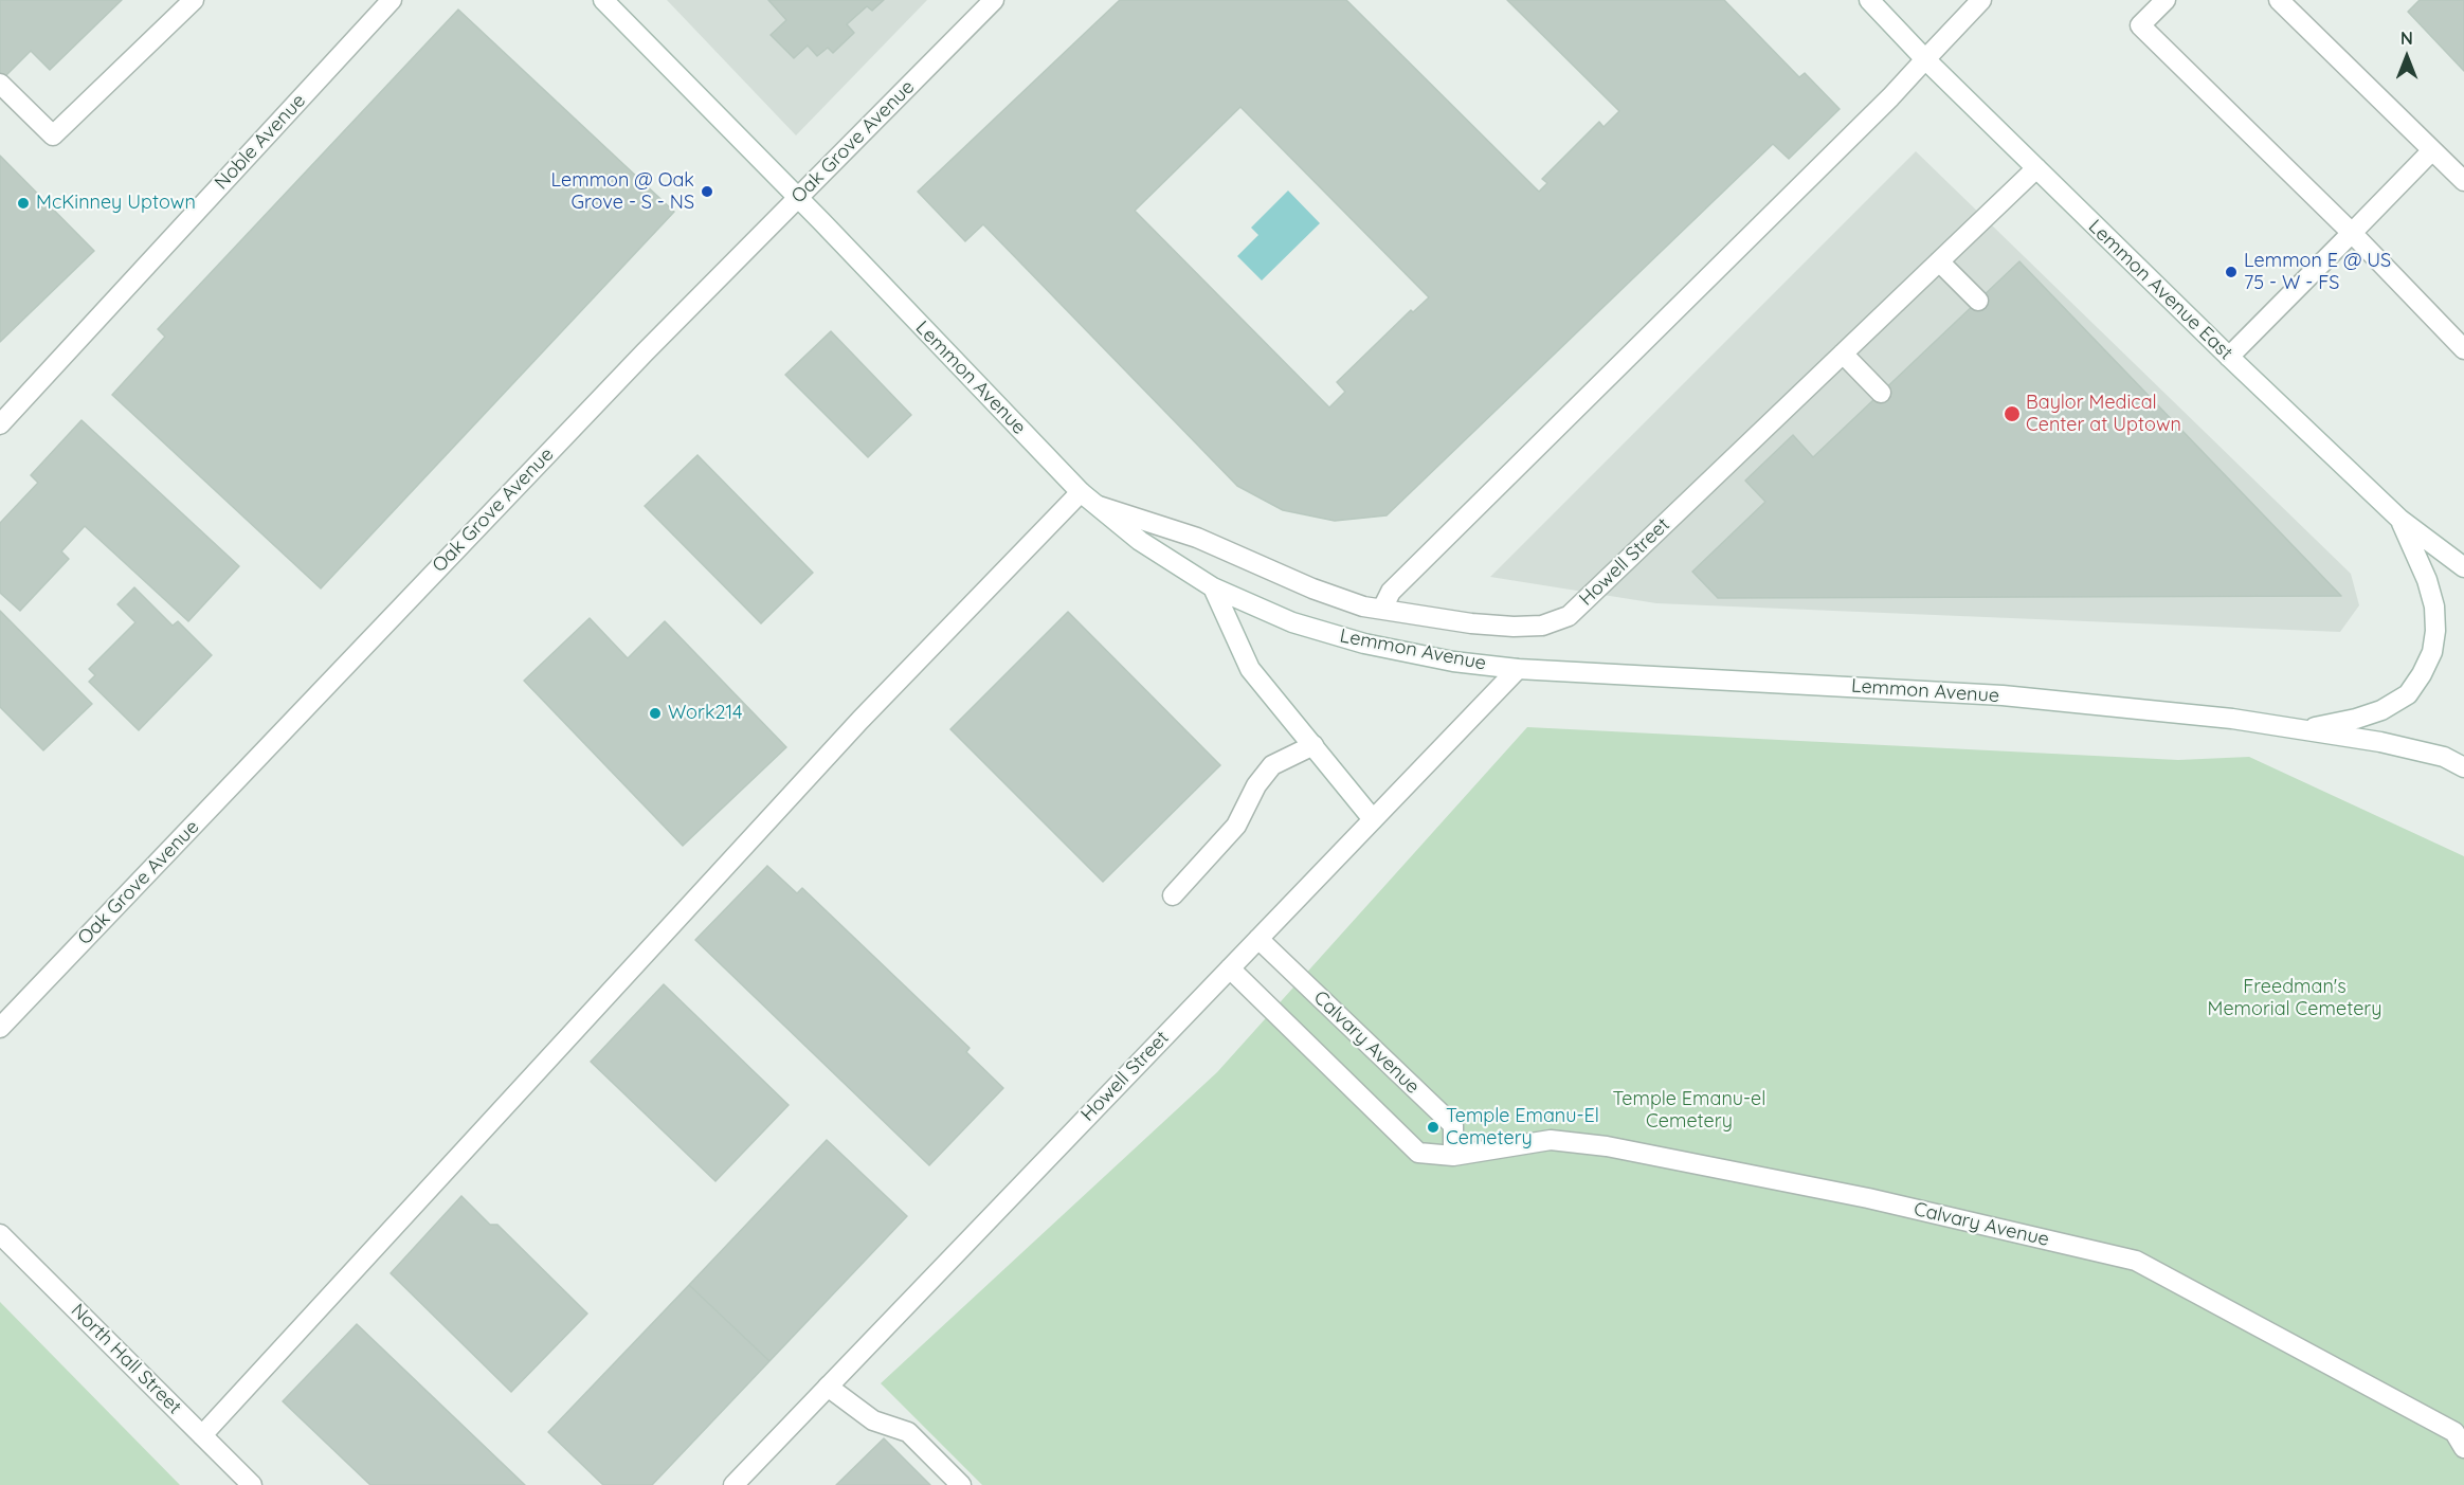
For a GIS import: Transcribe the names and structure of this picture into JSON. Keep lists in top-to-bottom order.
{
  "streets": {
    "main road": [
      "Noble Avenue",
      "Oak Grove Avenue",
      "Lemmon Avenue East",
      "Lemmon Avenue",
      "Howell Street",
      "Calvary Avenue",
      "North Hall Street"
    ]
  },
  "crossings": [
    ["Oak Grove Avenue", "Lemmon Avenue"],
    ["Lemmon Avenue East", "Howell Street"],
    ["Lemmon Avenue", "Howell Street"],
    ["Howell Street", "Calvary Avenue"]
  ],
  "parks": ["Freedman's Memorial Cemetery", "Temple Emanu-el Cemetery"],
  "places": [
    "Lemmon @ Oak Grove - S - NS",
    "McKinney Uptown",
    "Lemmon E @ US 75 - W - FS",
    "Baylor Medical Center at Uptown",
    "Work214",
    "Temple Emanu-El Cemetery"
  ],
  "north": "top"
}
